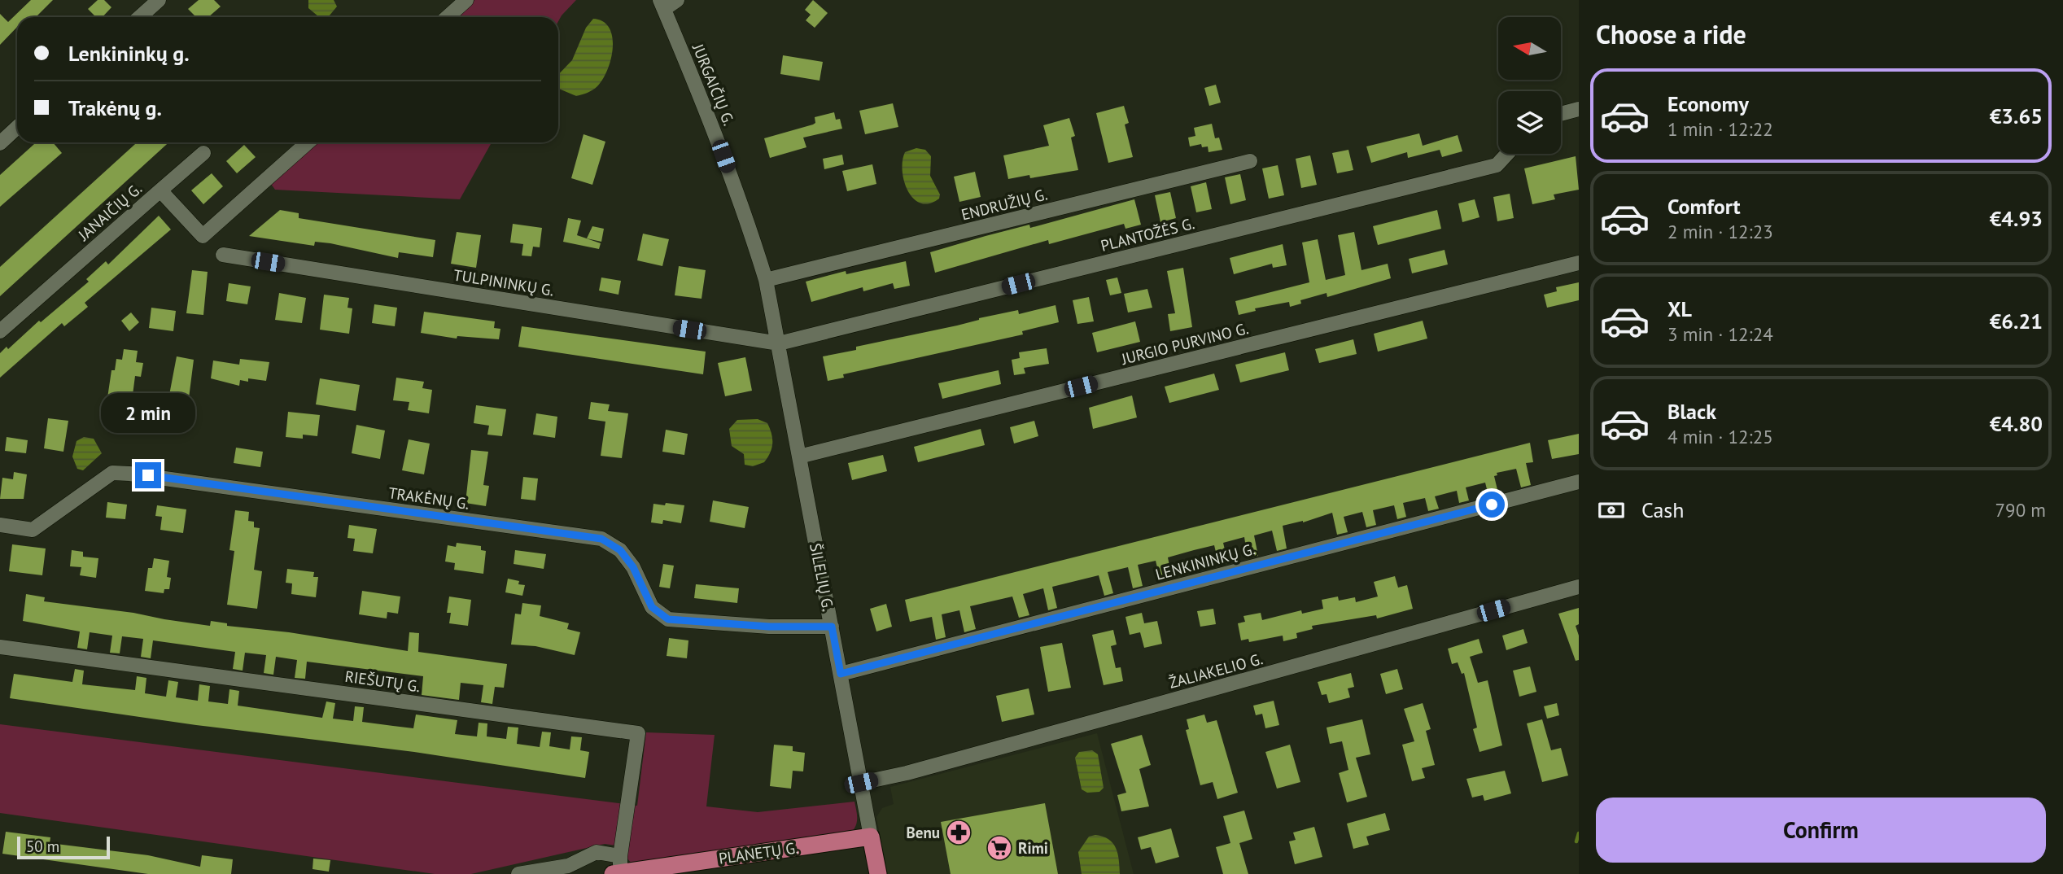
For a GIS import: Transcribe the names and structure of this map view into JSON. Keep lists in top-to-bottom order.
{
  "streets": {
    "main road": ["ŠILELIŲ G.", "PLANETŲ G."],
    "street": [
      "JURGAIČIŲ G.",
      "ENDRUŽIŲ G.",
      "JANAIČIŲ G.",
      "PLANTOŽĖS G.",
      "TULPININKŲ G.",
      "JURGIO PURVINO G.",
      "TRAKĖNŲ G.",
      "LENKININKŲ G.",
      "ŽALIAKELIO G.",
      "RIEŠUTŲ G."
    ]
  },
  "crossings": [
    ["JURGAIČIŲ G.", "ENDRUŽIŲ G."],
    ["JURGAIČIŲ G.", "ŠILELIŲ G."],
    ["ENDRUŽIŲ G.", "ŠILELIŲ G."],
    ["PLANTOŽĖS G.", "TULPININKŲ G."],
    ["PLANTOŽĖS G.", "ŠILELIŲ G."],
    ["TULPININKŲ G.", "ŠILELIŲ G."],
    ["JURGIO PURVINO G.", "ŠILELIŲ G."],
    ["TRAKĖNŲ G.", "ŠILELIŲ G."],
    ["LENKININKŲ G.", "ŠILELIŲ G."],
    ["ŠILELIŲ G.", "ŽALIAKELIO G."],
    ["ŠILELIŲ G.", "PLANETŲ G."],
    ["RIEŠUTŲ G.", "PLANETŲ G."]
  ],
  "places": {
    "pharmacy": ["Benu"],
    "supermarket": ["Rimi"]
  },
  "scale_bar": "50 m",
  "north": "left",
  "page": {
    "heading": "Choose a ride",
    "banner": ["Lenkininkų g.", "Trakėnų g."],
    "list": [
      {
        "name": "Economy",
        "note": "1 min · 12:22",
        "value": "€3.65"
      },
      {
        "name": "Comfort",
        "note": "2 min · 12:23",
        "value": "€4.93"
      },
      {
        "name": "XL",
        "note": "3 min · 12:24",
        "value": "€6.21"
      },
      {
        "name": "Black",
        "note": "4 min · 12:25",
        "value": "€4.80"
      }
    ],
    "bubble": "2 min",
    "pay": ["Cash", "790 m"],
    "buttons": "Confirm",
    "scale": "50 m"
  }
}
